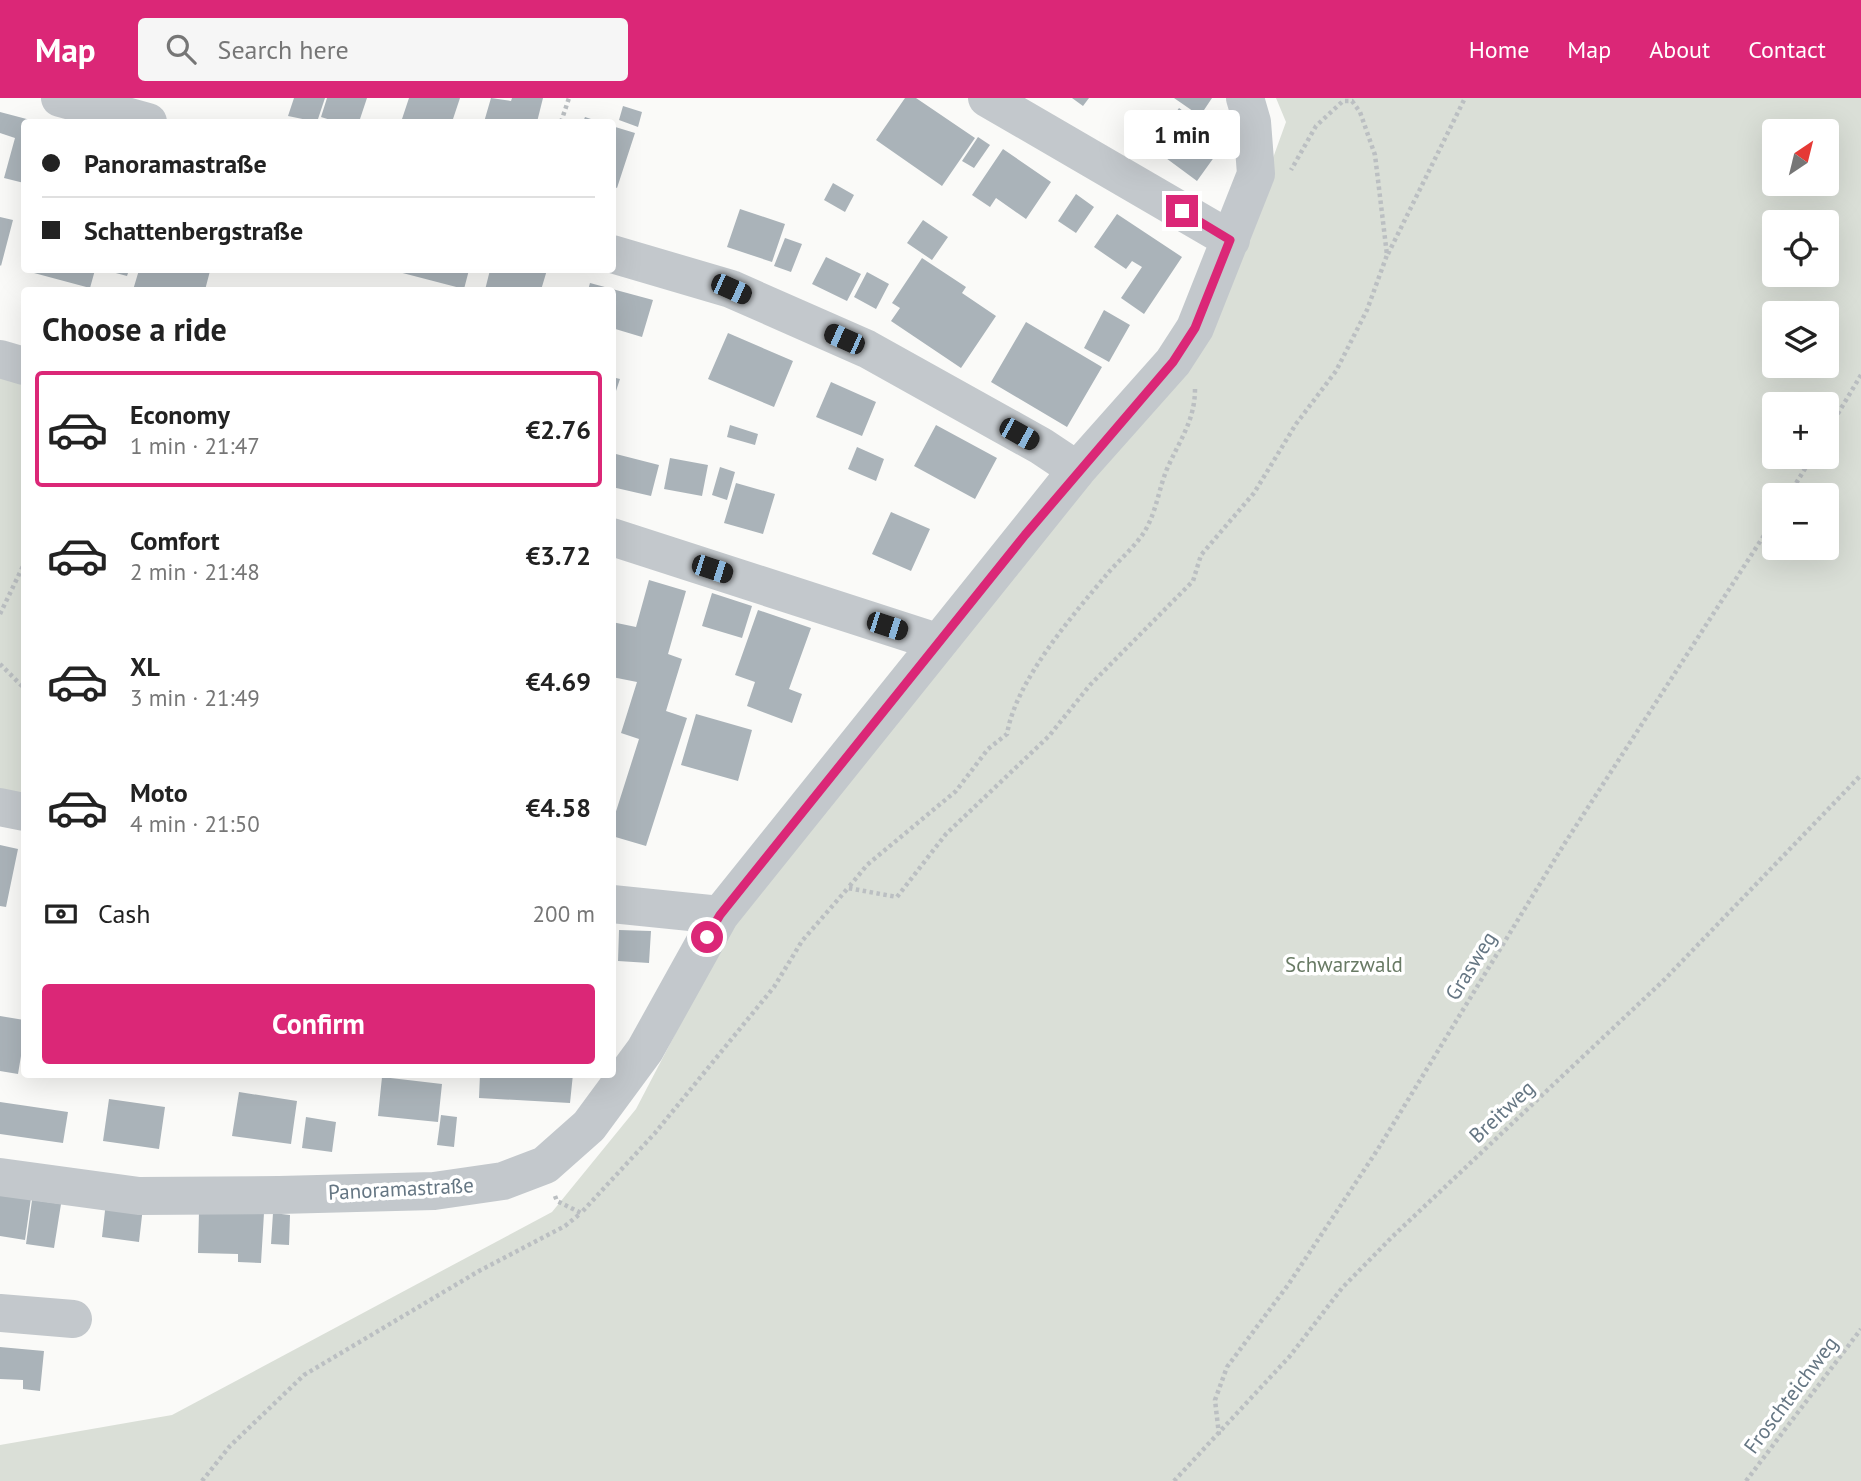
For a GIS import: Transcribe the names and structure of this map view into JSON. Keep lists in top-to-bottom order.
{
  "streets": {
    "street": ["Panoramastraße"],
    "path": ["Grasweg", "Breitweg", "Froschteichweg"]
  },
  "crossings": [
    ["Grasweg", "Breitweg"]
  ],
  "parks": ["Schwarzwald"],
  "north": "top right",
  "page": {
    "header": "Map",
    "search": "Search here",
    "nav": [
      "Home",
      "Map",
      "About",
      "Contact"
    ],
    "bubble": "1 min",
    "map_buttons": ["+", "−"],
    "banner": ["Panoramastraße", "Schattenbergstraße"],
    "heading": "Choose a ride",
    "list": [
      {
        "name": "Economy",
        "note": "1 min · 21:47",
        "value": "€2.76"
      },
      {
        "name": "Comfort",
        "note": "2 min · 21:48",
        "value": "€3.72"
      },
      {
        "name": "XL",
        "note": "3 min · 21:49",
        "value": "€4.69"
      },
      {
        "name": "Moto",
        "note": "4 min · 21:50",
        "value": "€4.58"
      }
    ],
    "pay": ["Cash", "200 m"],
    "buttons": "Confirm"
  }
}
